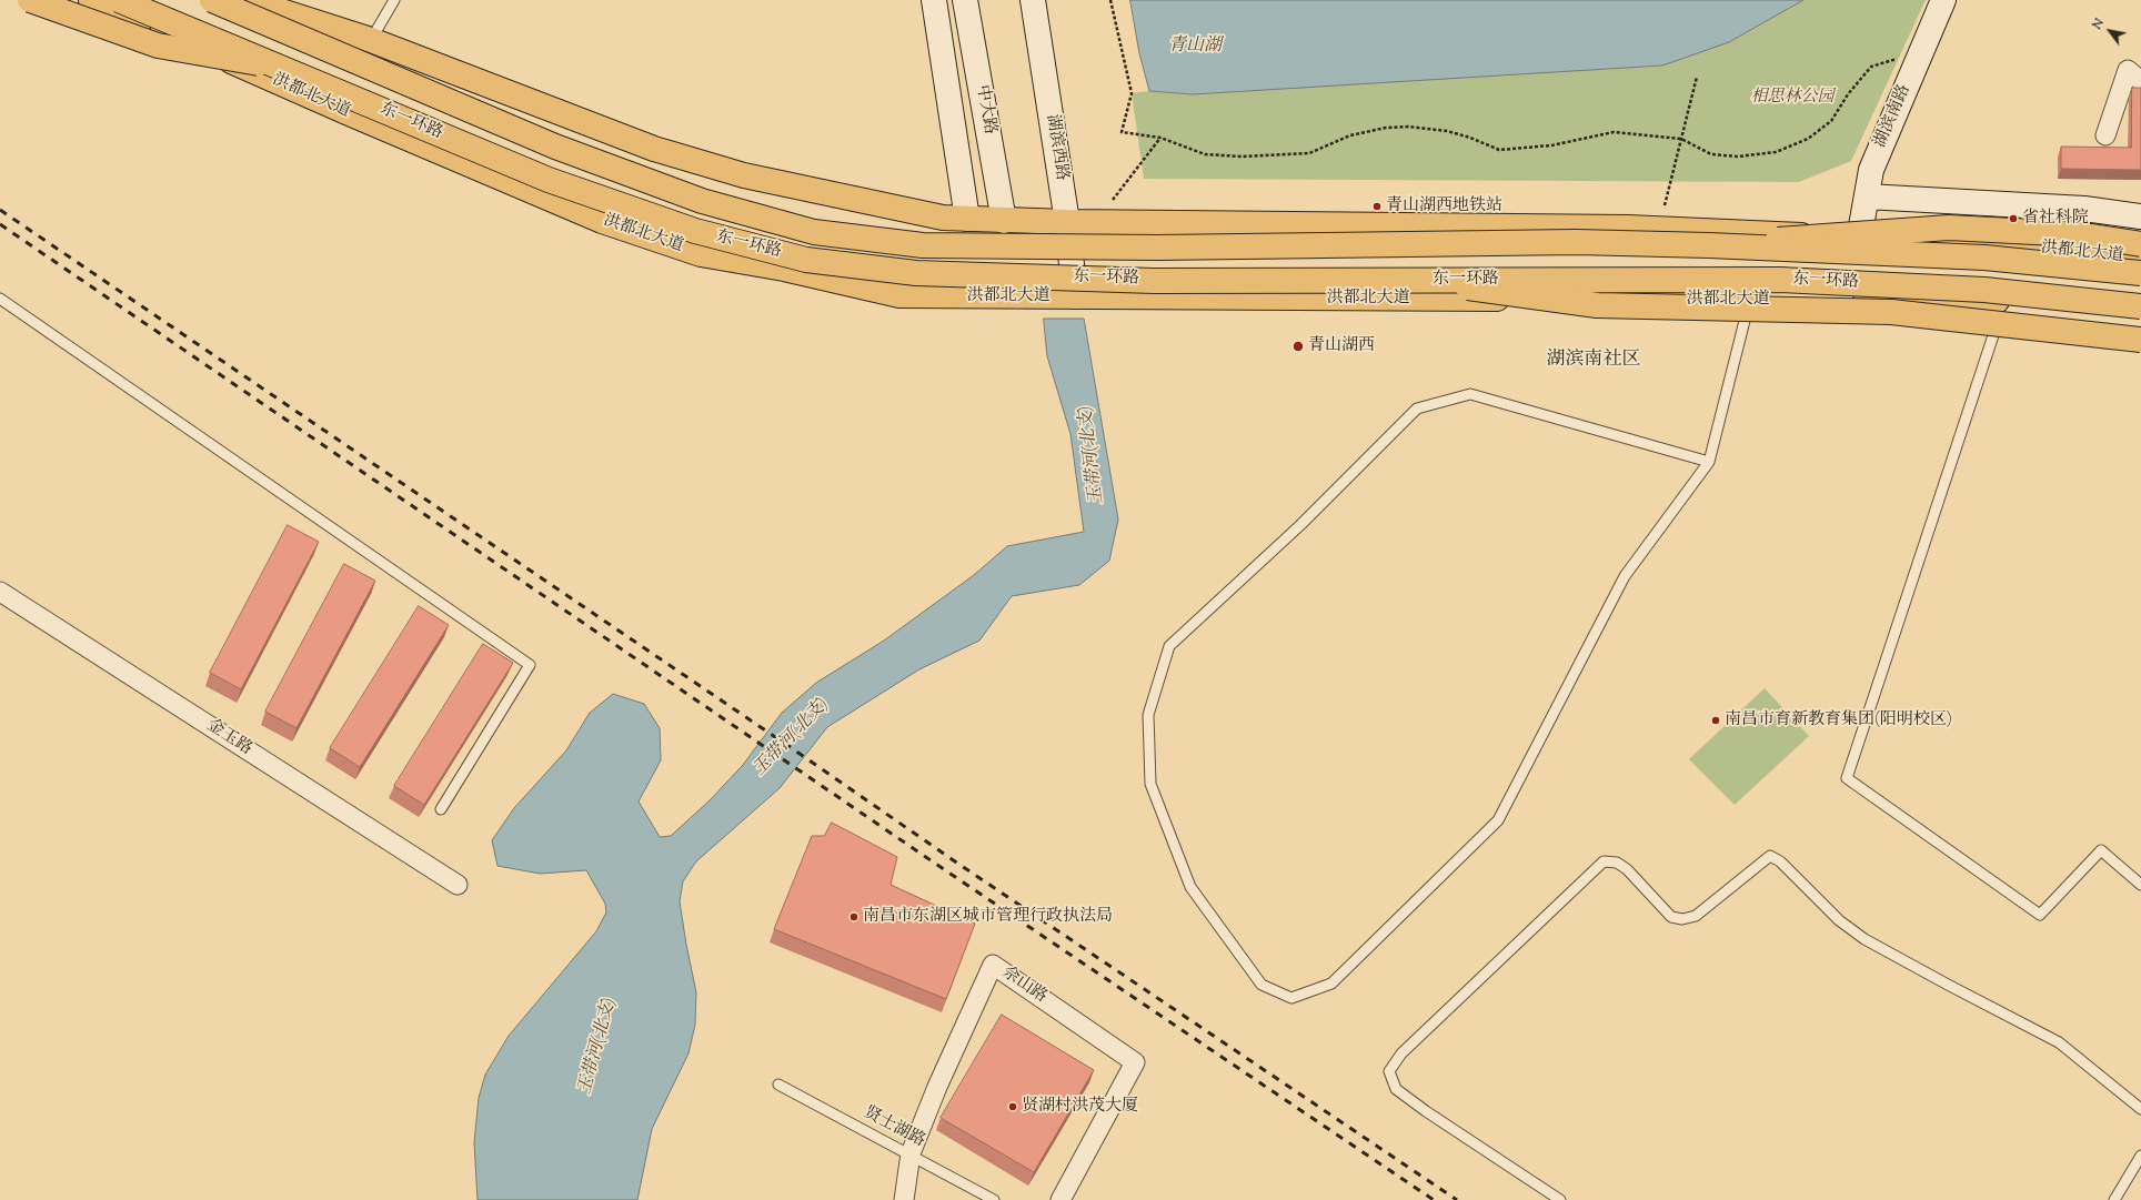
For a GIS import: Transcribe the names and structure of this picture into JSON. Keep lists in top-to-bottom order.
{
  "streets": {
    "main road": [
      "洪都北大道",
      "中大路",
      "湖滨南路",
      "东一环路",
      "湖滨西路"
    ],
    "street": ["金玉路", "佘山路"],
    "lane": ["贤士湖路"]
  },
  "crossings": [
    ["洪都北大道", "中大路"],
    ["洪都北大道", "湖滨南路"],
    ["洪都北大道", "湖滨西路"],
    ["佘山路", "贤士湖路"]
  ],
  "districts": ["湖滨南社区"],
  "water": ["青山湖", "玉带河(北支)"],
  "parks": ["相思林公园"],
  "places": [
    "青山湖西地铁站",
    "省社科院",
    "青山湖西",
    "南昌市育新教育集团(阳明校区)",
    "南昌市东湖区城市管理行政执法局",
    "贤湖村洪茂大厦"
  ],
  "north": "top left"
}
